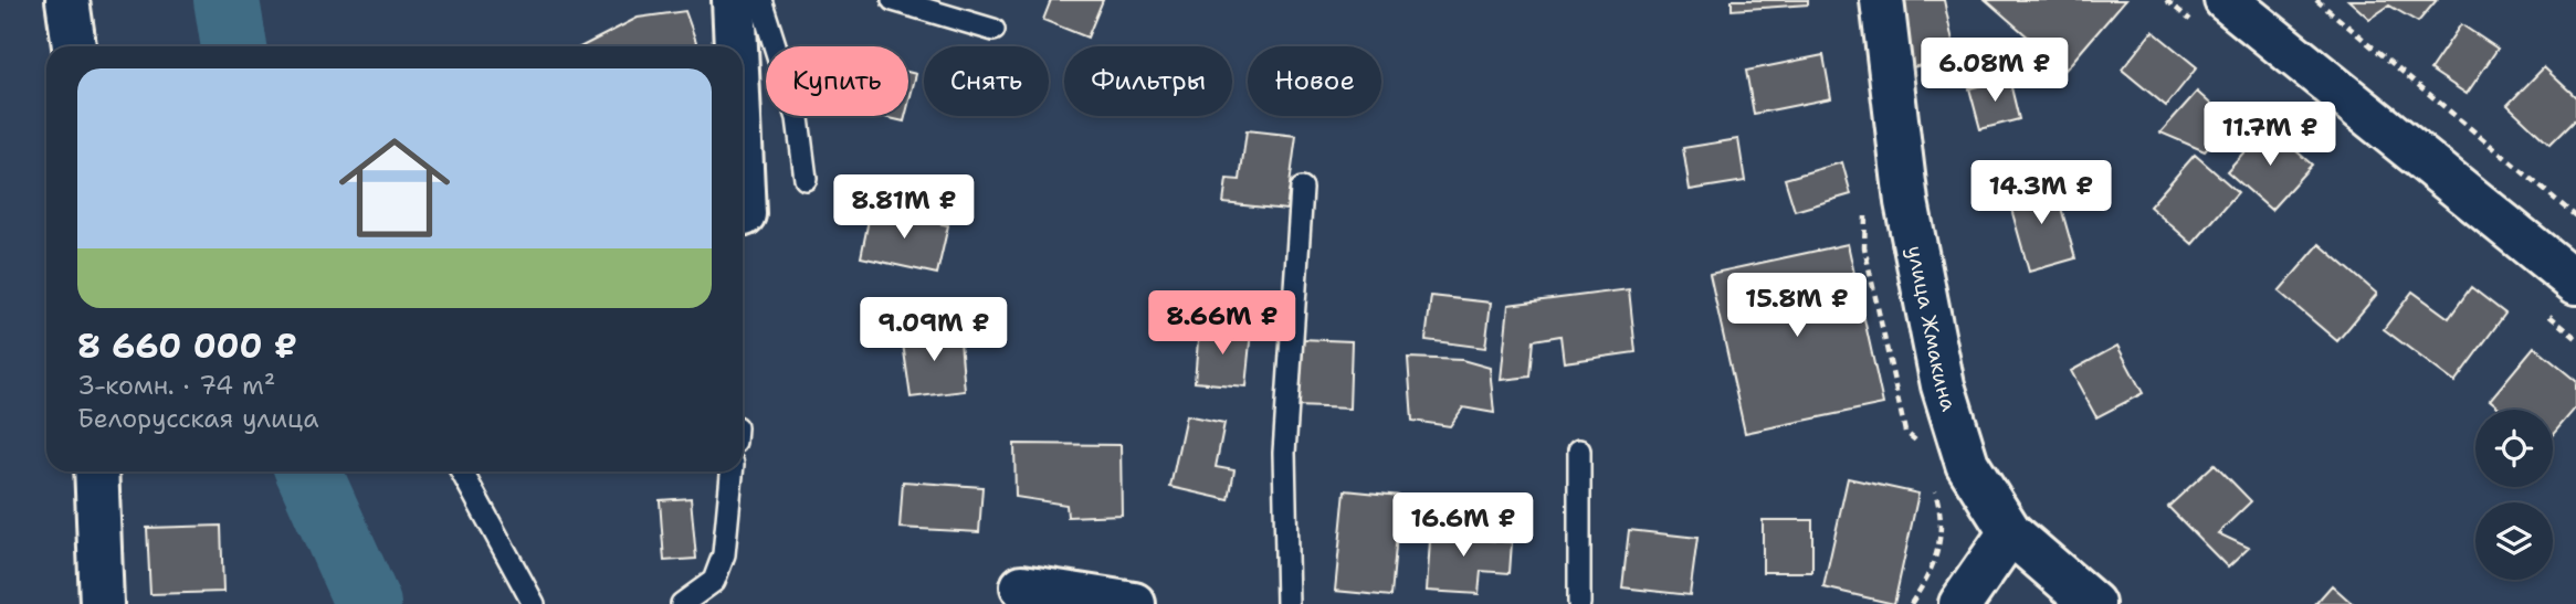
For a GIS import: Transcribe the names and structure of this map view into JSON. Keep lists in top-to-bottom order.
{
  "streets": {
    "street": ["улица Жмакина"]
  },
  "page": {
    "price": [
      "6.08M ₽",
      "11.7M ₽",
      "14.3M ₽",
      "8.81M ₽",
      "15.8M ₽",
      "8.66M ₽",
      "9.09M ₽",
      "16.6M ₽"
    ],
    "chip": [
      "Купить",
      "Снять",
      "Фильтры",
      "Новое"
    ],
    "list": [
      {
        "name": "8 660 000 ₽",
        "note": "3-комн. · 74 m² · Белорусская улица"
      }
    ]
  }
}
